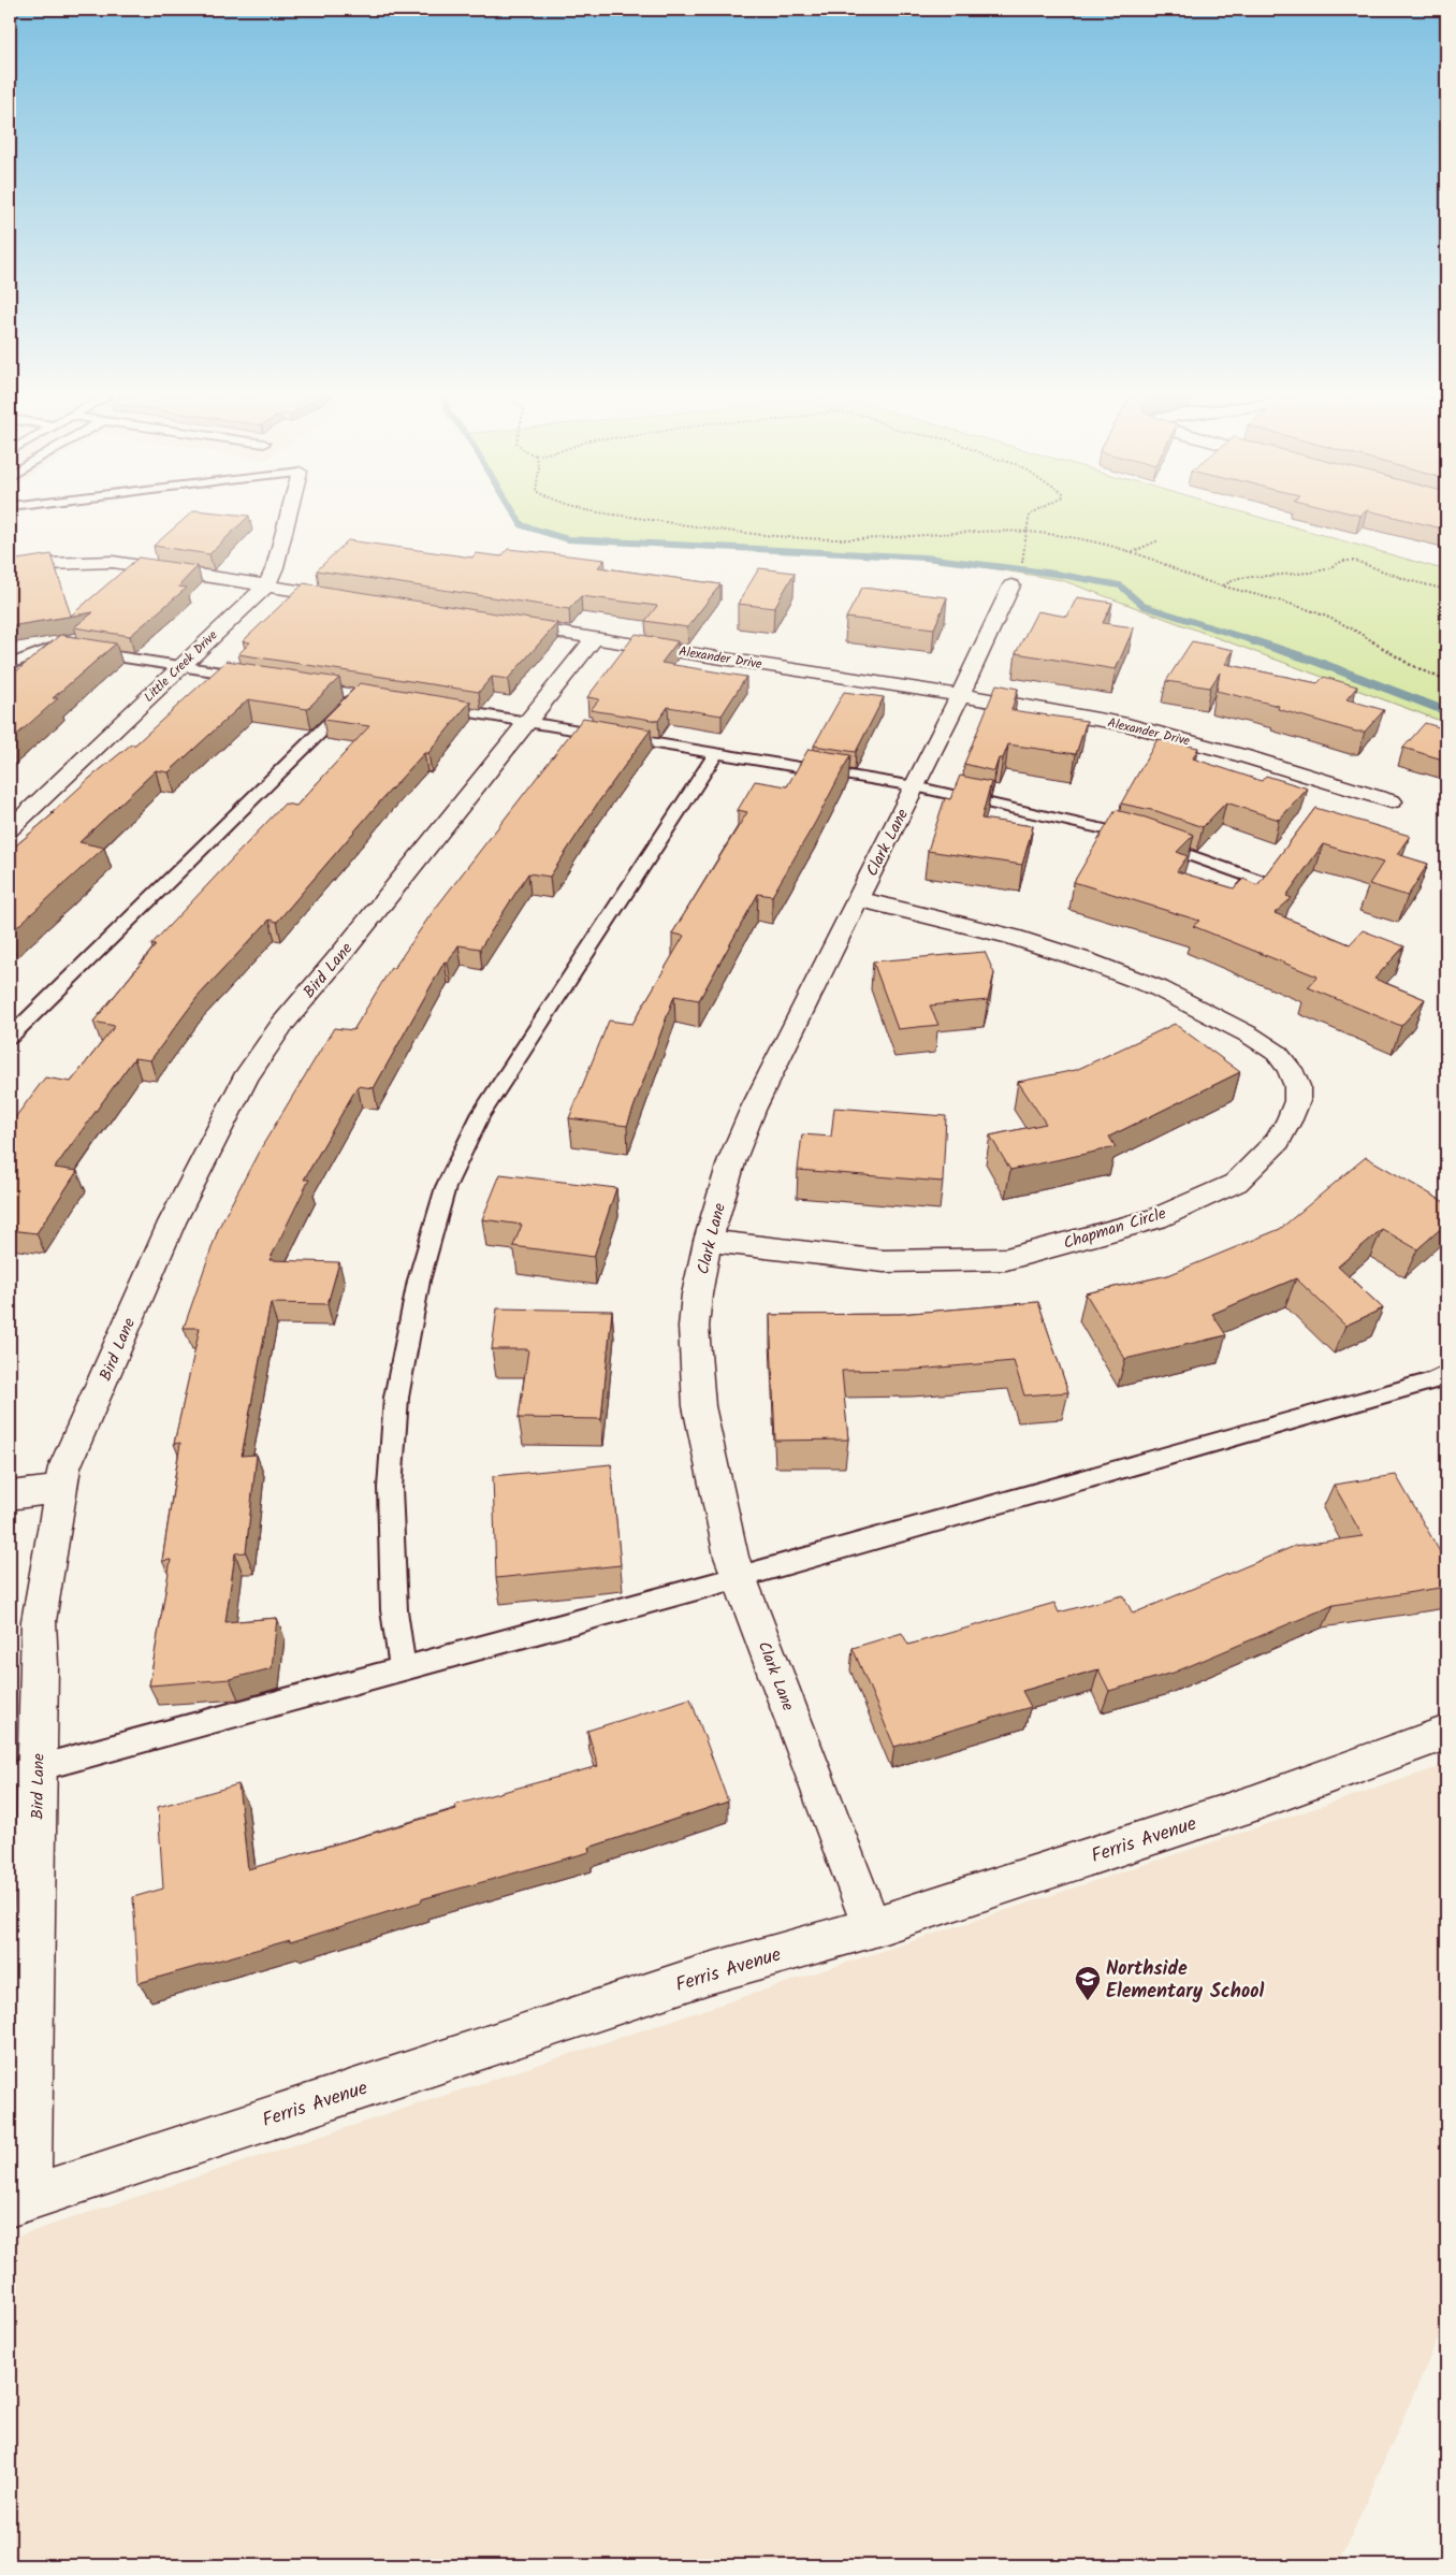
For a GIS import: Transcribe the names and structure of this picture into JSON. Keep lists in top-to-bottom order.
{
  "streets": {
    "street": [
      "Alexander Drive",
      "Little Creek Drive",
      "Clark Lane",
      "Bird Lane",
      "Chapman Circle",
      "Ferris Avenue"
    ]
  },
  "crossings": [
    ["Alexander Drive", "Clark Lane"],
    ["Alexander Drive", "Bird Lane"],
    ["Clark Lane", "Chapman Circle"],
    ["Clark Lane", "Ferris Avenue"],
    ["Bird Lane", "Ferris Avenue"]
  ],
  "places": {
    "school or university": ["Northside Elementary School"]
  }
}
